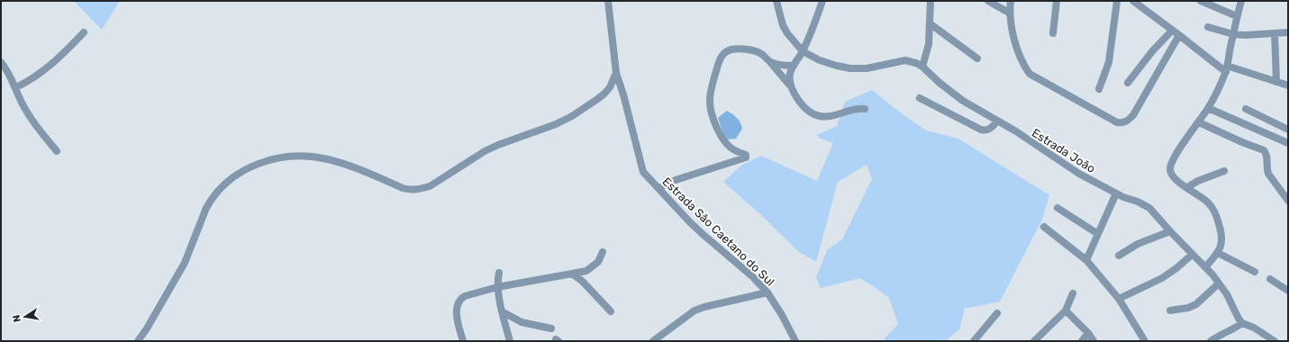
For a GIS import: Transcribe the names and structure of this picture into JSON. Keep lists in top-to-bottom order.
{
  "streets": {
    "street": ["Estrada João", "Estrada São Caetano do Sul"]
  },
  "north": "left"
}
